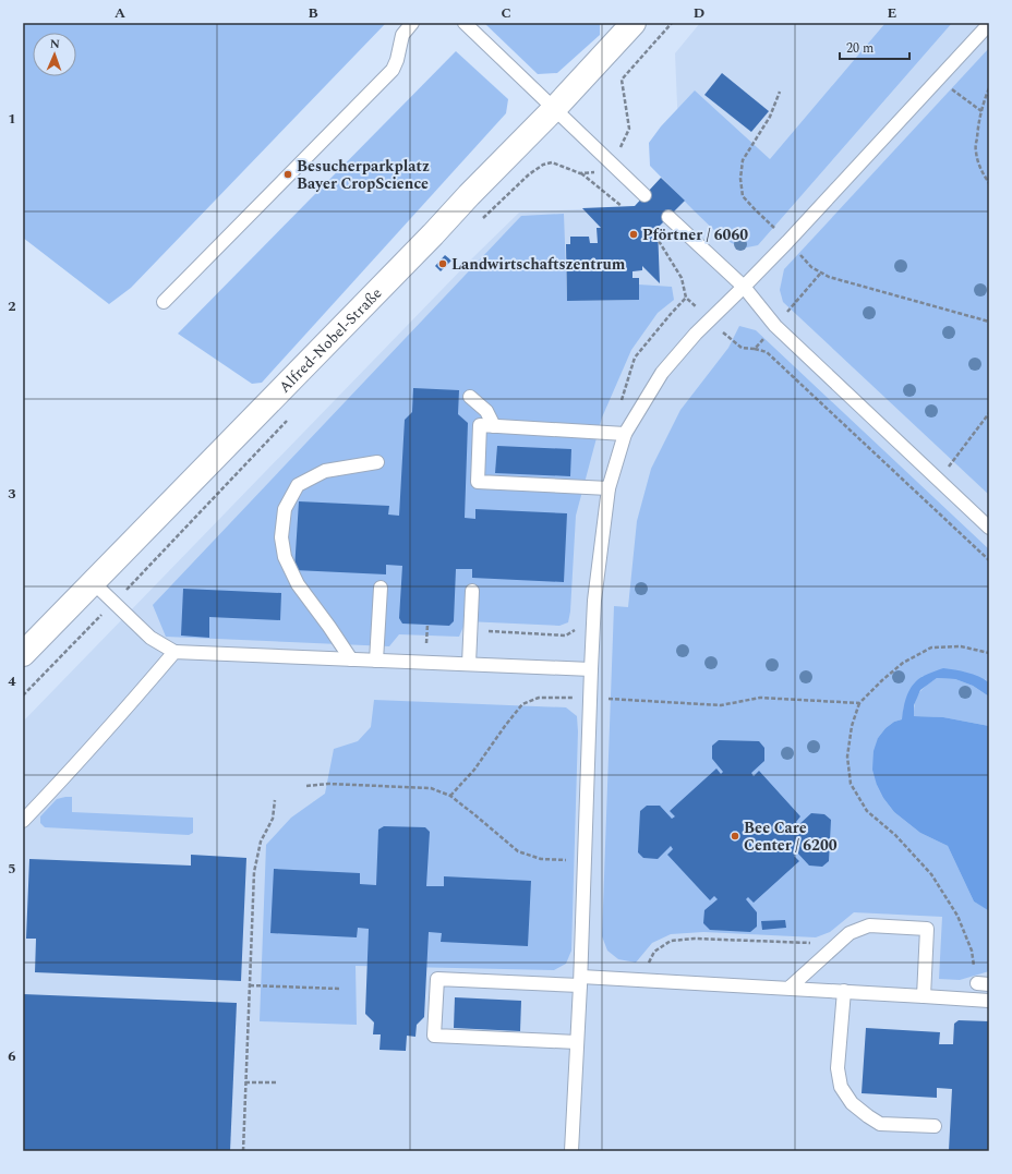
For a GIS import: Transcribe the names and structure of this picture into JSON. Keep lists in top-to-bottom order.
{
  "streets": {
    "street": ["Alfred-Nobel-Straße"]
  },
  "places": [
    "Besucherparkplatz Bayer CropScience",
    "Pförtner / 6060",
    "Landwirtschaftszentrum",
    "Bee Care Center / 6200"
  ],
  "scale_bar": "20 m",
  "north": "top",
  "grid": {
    "columns": [
      "A",
      "B",
      "C",
      "D",
      "E"
    ],
    "rows": [
      "1",
      "2",
      "3",
      "4",
      "5",
      "6"
    ]
  }
}
